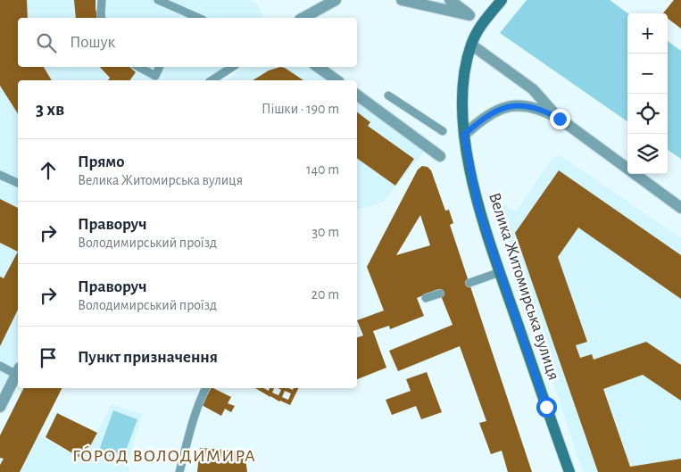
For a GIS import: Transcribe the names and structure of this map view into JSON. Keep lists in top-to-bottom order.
{
  "streets": {
    "main road": ["Велика Житомирська вулиця"]
  },
  "districts": ["ГО́РОД ВОЛОДИМИРА"],
  "page": {
    "map_buttons": ["+", "−"],
    "search": "Пошук",
    "heading": ["3 хв", "Пішки · 190 m"],
    "list": [
      ["Прямо", "Велика Житомирська вулиця", "140 m"],
      ["Праворуч", "Володимирський проїзд", "30 m"],
      ["Праворуч", "Володимирський проїзд", "20 m"],
      "Пункт призначення"
    ]
  }
}
